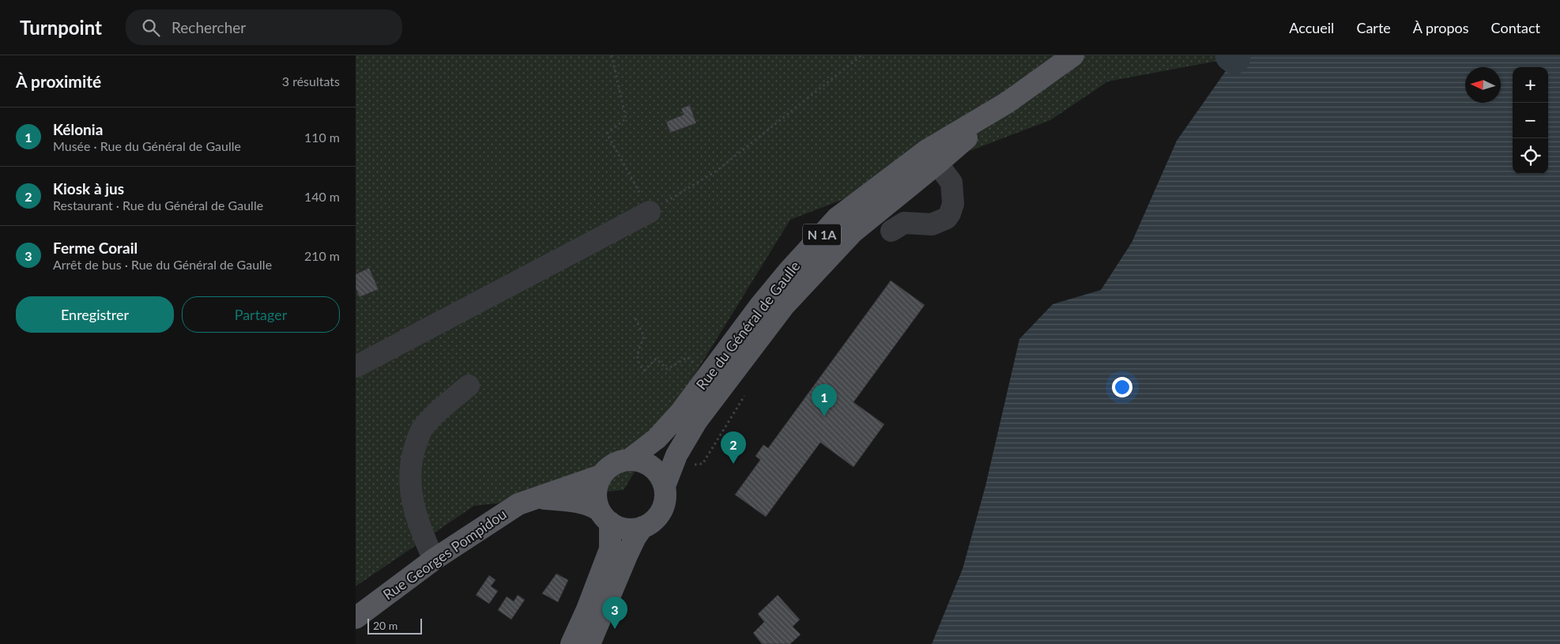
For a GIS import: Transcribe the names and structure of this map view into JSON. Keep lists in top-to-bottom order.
{
  "streets": {
    "main road": ["N 1A", "Rue du Général de Gaulle", "Rue Georges Pompidou"]
  },
  "crossings": [
    ["Rue du Général de Gaulle", "Rue Georges Pompidou"]
  ],
  "scale_bar": "20 m",
  "north": "left",
  "page": {
    "header": "Turnpoint",
    "search": "Rechercher",
    "nav": [
      "Accueil",
      "Carte",
      "À propos",
      "Contact"
    ],
    "heading": ["À proximité", "3 résultats"],
    "map_buttons": ["+", "−"],
    "list": [
      {
        "mark": "1",
        "name": "Kélonia",
        "note": "Musée · Rue du Général de Gaulle",
        "value": "110 m"
      },
      {
        "mark": "2",
        "name": "Kiosk à jus",
        "note": "Restaurant · Rue du Général de Gaulle",
        "value": "140 m"
      },
      {
        "mark": "3",
        "name": "Ferme Corail",
        "note": "Arrêt de bus · Rue du Général de Gaulle",
        "value": "210 m"
      }
    ],
    "buttons": ["Enregistrer", "Partager"],
    "pins": ["1", "2", "3"],
    "scale": "20 m"
  }
}
